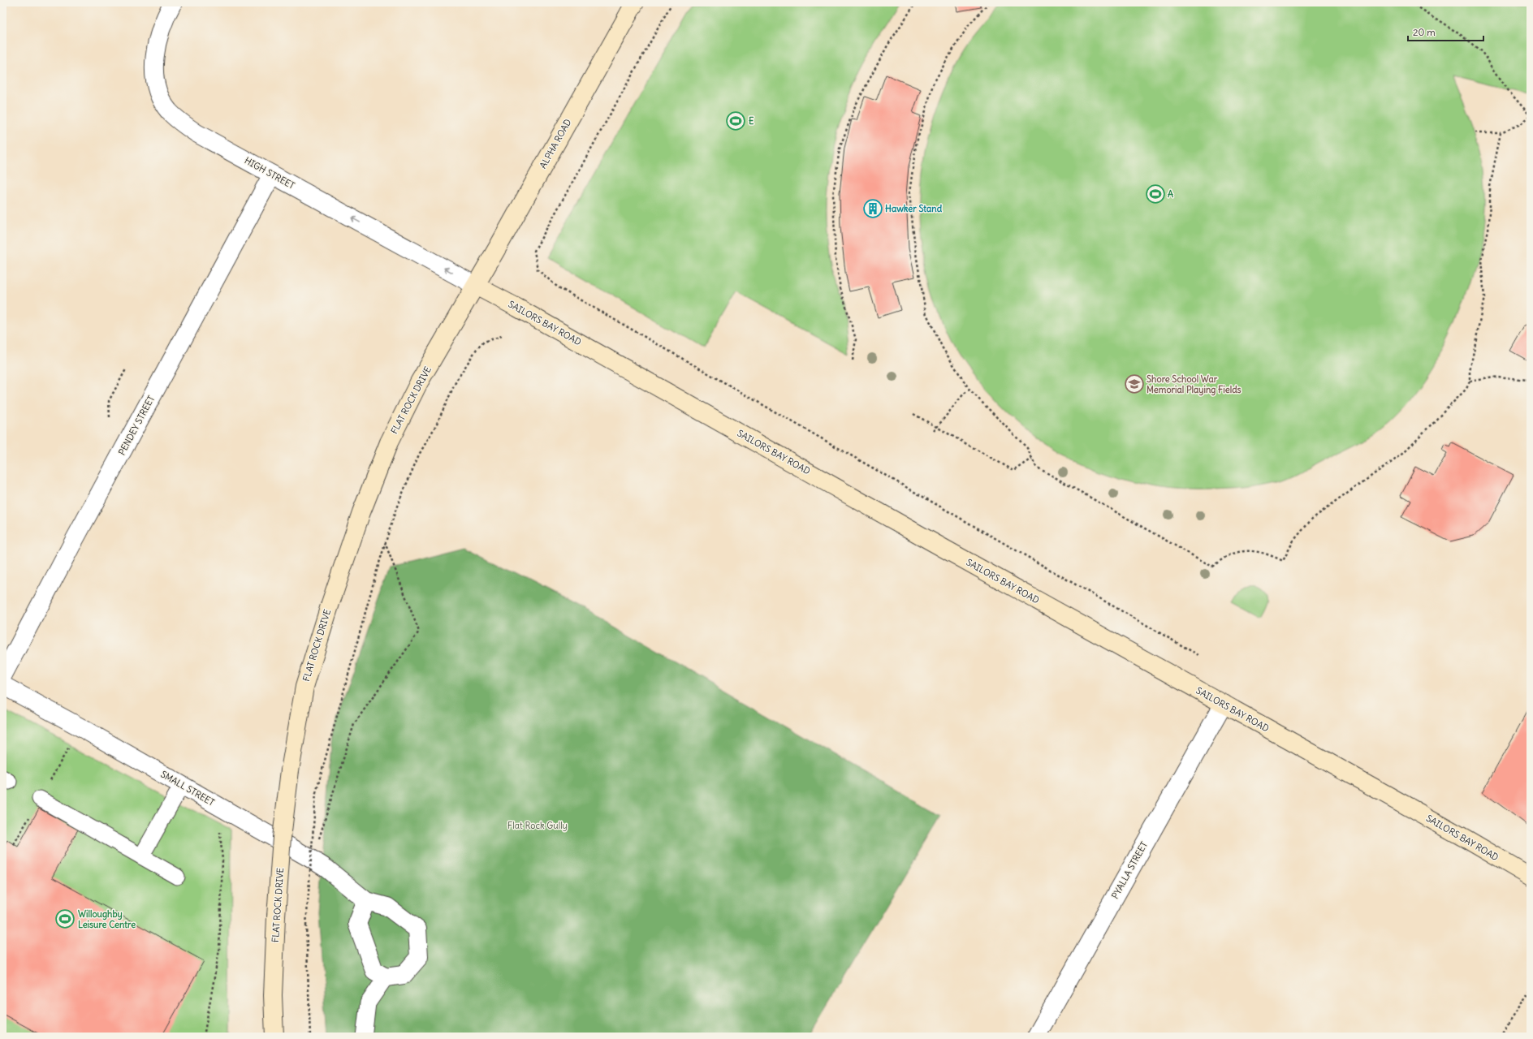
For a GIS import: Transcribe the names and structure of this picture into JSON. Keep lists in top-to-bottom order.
{
  "streets": {
    "street": [
      "ALPHA ROAD",
      "HIGH STREET",
      "SAILORS BAY ROAD",
      "FLAT ROCK DRIVE",
      "PENDEY STREET",
      "SMALL STREET",
      "PYALLA STREET"
    ]
  },
  "crossings": [
    ["ALPHA ROAD", "HIGH STREET"],
    ["ALPHA ROAD", "SAILORS BAY ROAD"],
    ["ALPHA ROAD", "FLAT ROCK DRIVE"],
    ["HIGH STREET", "SAILORS BAY ROAD"],
    ["HIGH STREET", "FLAT ROCK DRIVE"],
    ["HIGH STREET", "PENDEY STREET"],
    ["SAILORS BAY ROAD", "FLAT ROCK DRIVE"],
    ["SAILORS BAY ROAD", "PYALLA STREET"]
  ],
  "one_way": ["HIGH STREET"],
  "parks": ["Flat Rock Gully"],
  "places": {
    "sports": ["E", "A", "Willoughby Leisure Centre"],
    "building": ["Hawker Stand"],
    "school or university": ["Shore School War Memorial Playing Fields"]
  },
  "scale_bar": "20 m"
}
